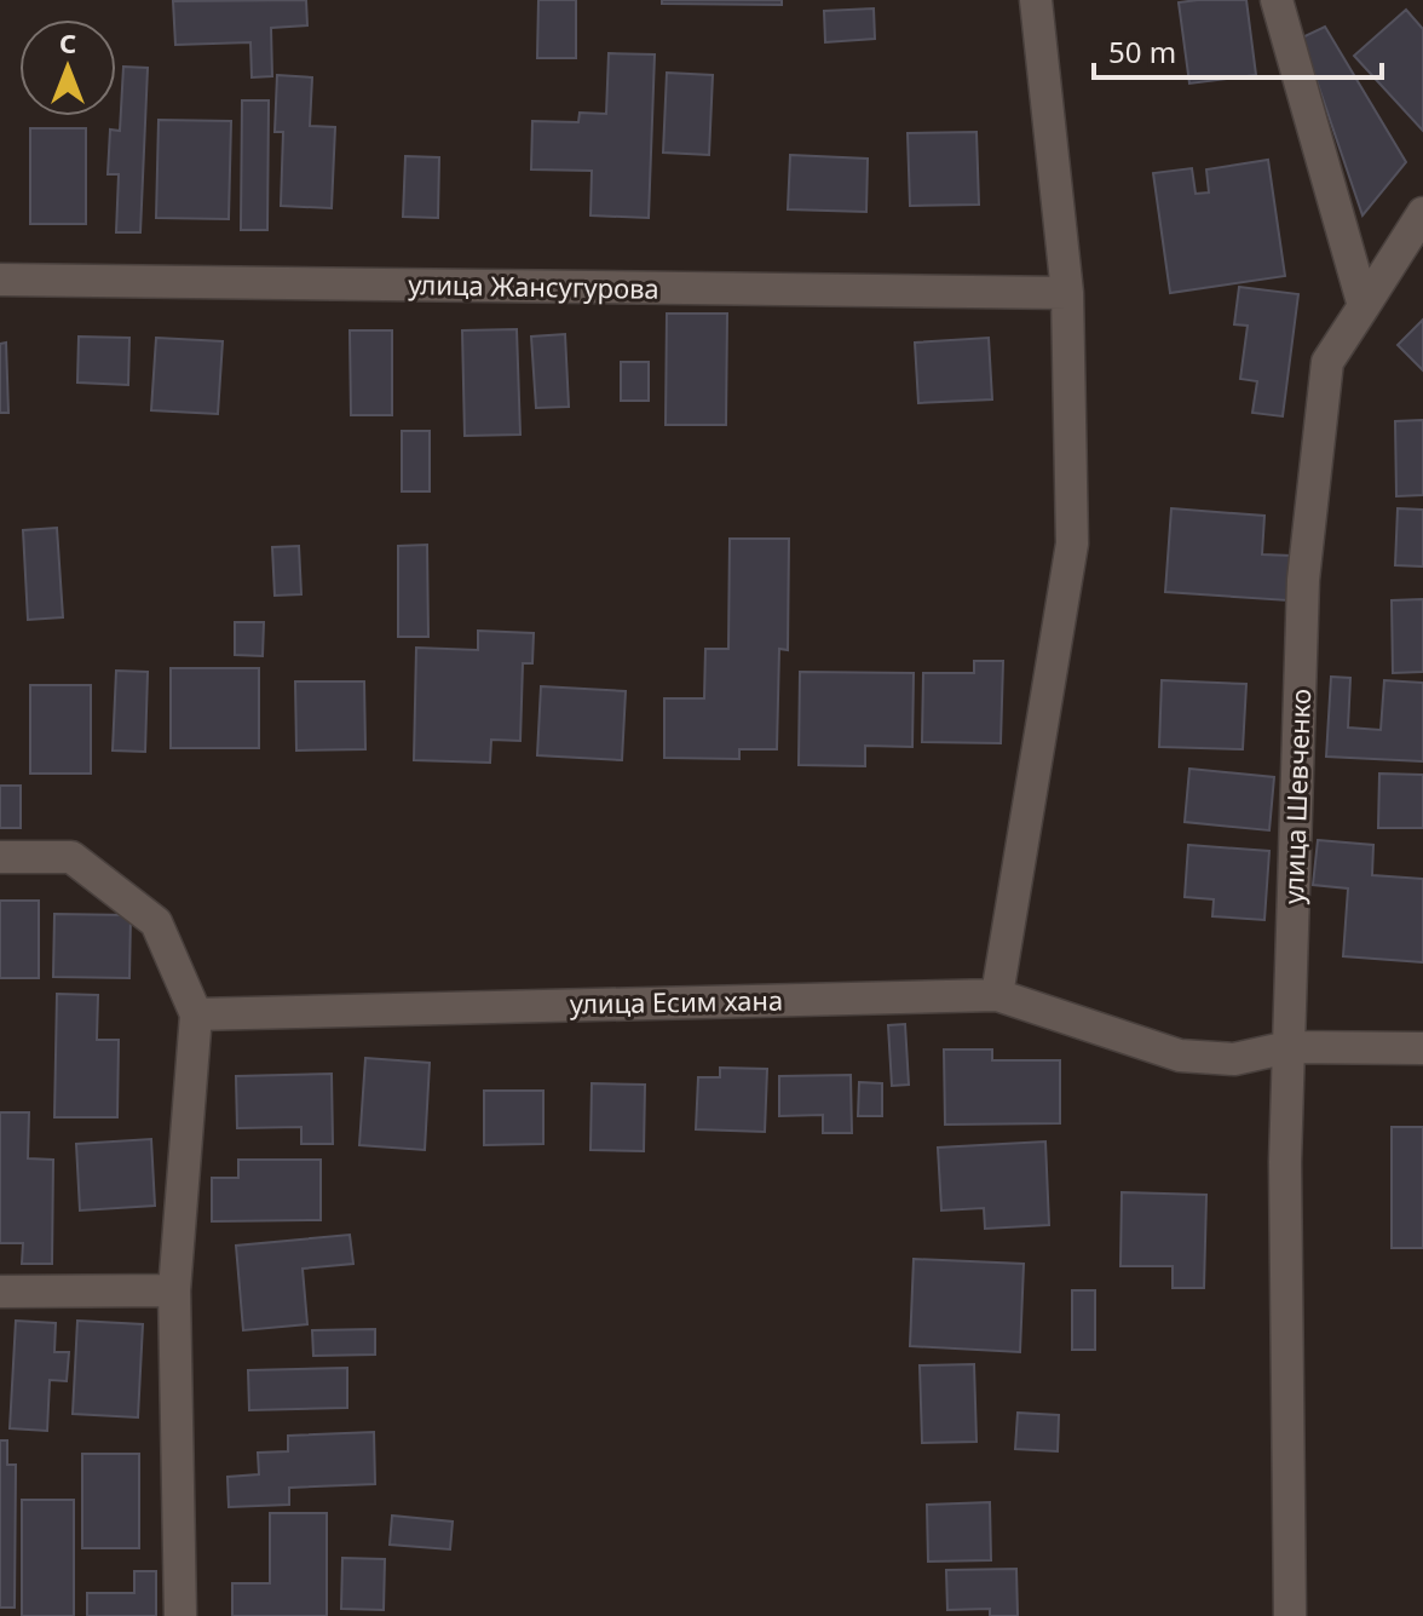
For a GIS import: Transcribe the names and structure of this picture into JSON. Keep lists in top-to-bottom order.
{
  "streets": {
    "street": ["улица Жансугурова", "улица Шевченко", "улица Есим хана"]
  },
  "crossings": [
    ["улица Шевченко", "улица Есим хана"]
  ],
  "scale_bar": "50 m",
  "north": "top"
}
